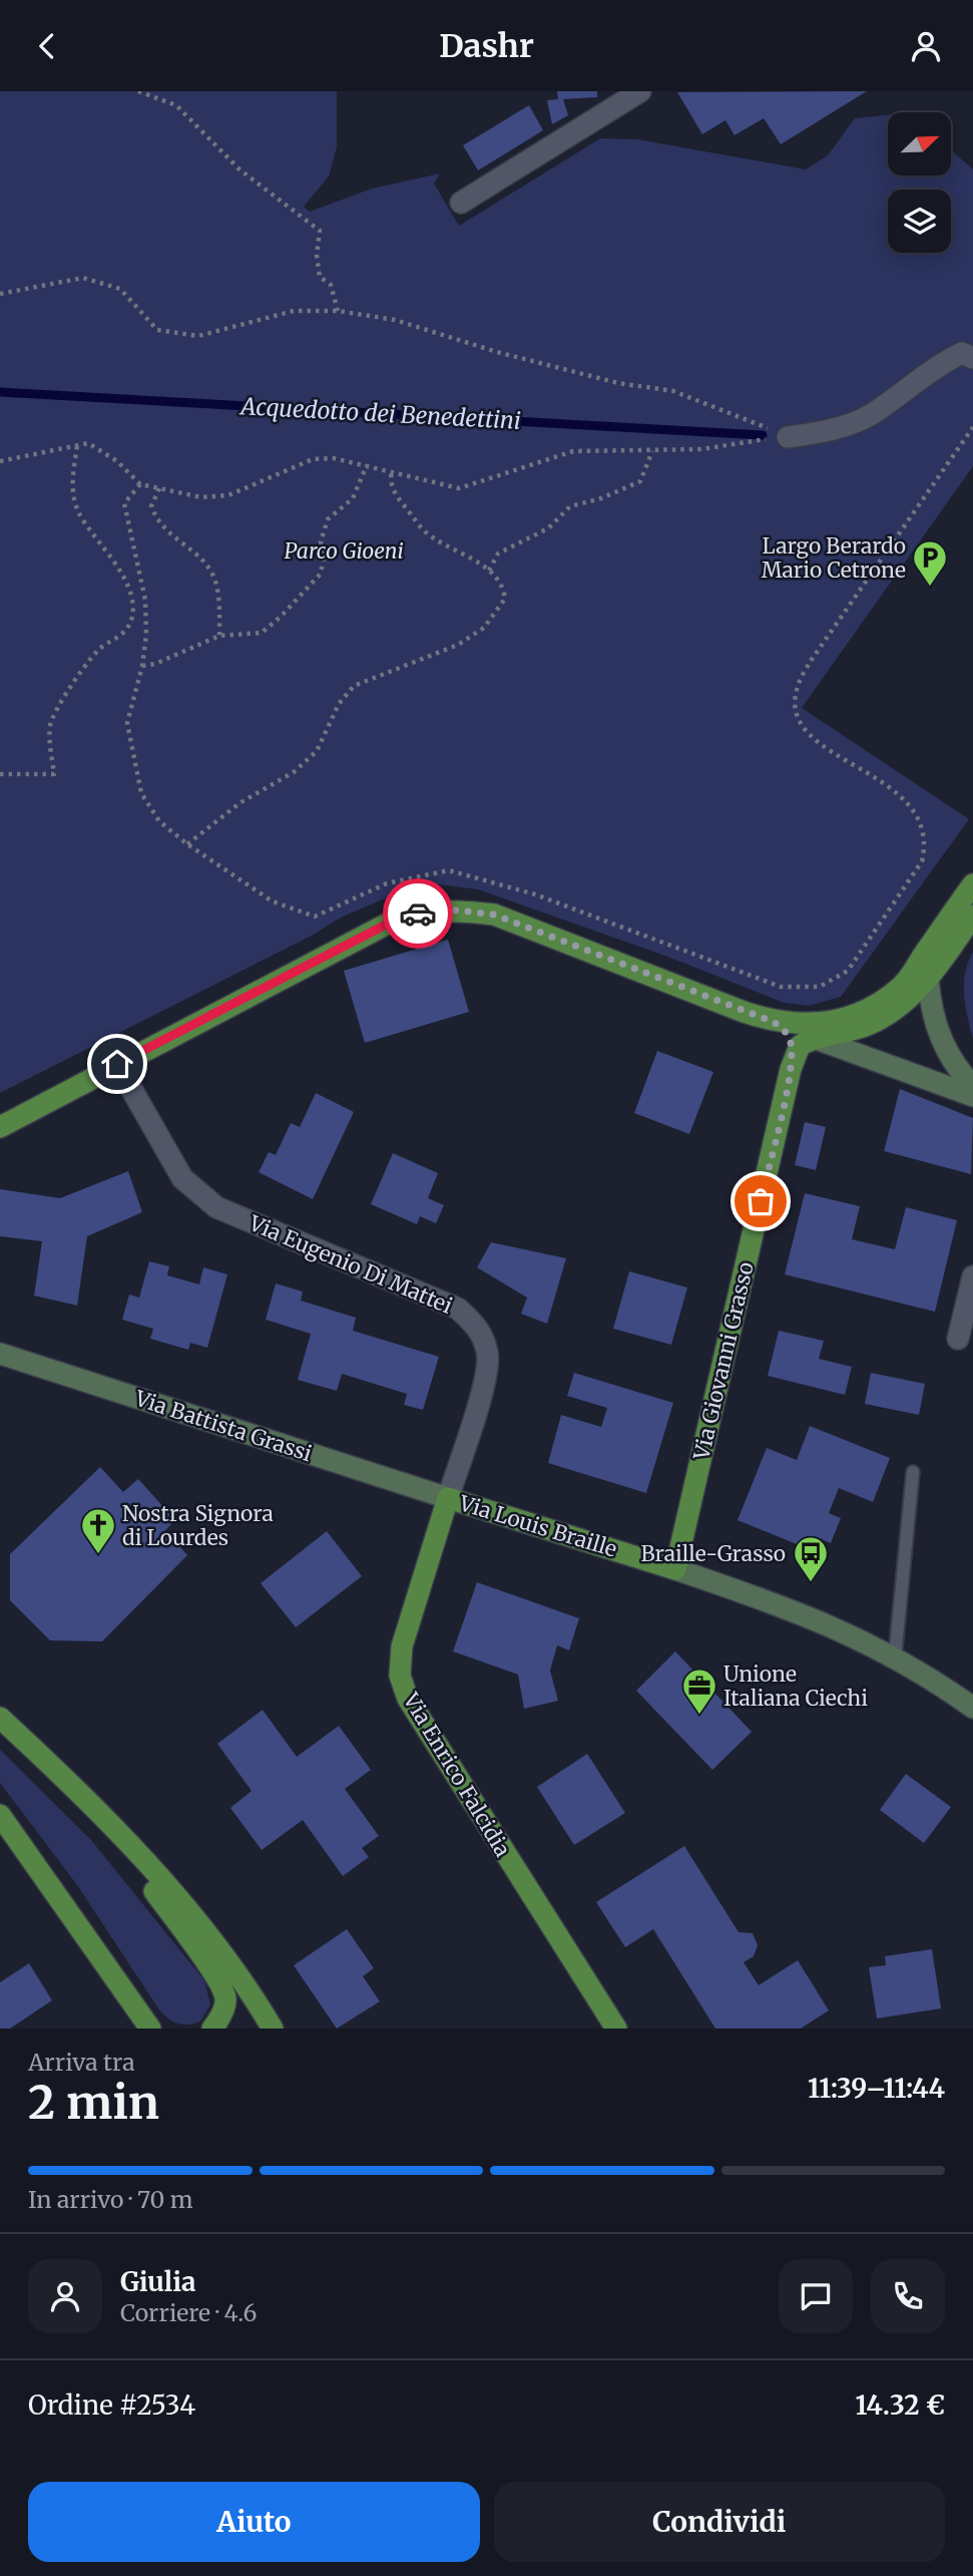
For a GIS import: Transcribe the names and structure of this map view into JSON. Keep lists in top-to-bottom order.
{
  "streets": {
    "main road": [
      "Via Giovanni Grasso",
      "Via Battista Grassi",
      "Via Louis Braille",
      "Via Enrico Falcidia"
    ],
    "street": ["Via Eugenio Di Mattei"]
  },
  "crossings": [
    ["Via Eugenio Di Mattei", "Via Battista Grassi"],
    ["Via Eugenio Di Mattei", "Via Louis Braille"],
    ["Via Eugenio Di Mattei", "Via Enrico Falcidia"],
    ["Via Giovanni Grasso", "Via Louis Braille"],
    ["Via Battista Grassi", "Via Louis Braille"],
    ["Via Battista Grassi", "Via Enrico Falcidia"],
    ["Via Louis Braille", "Via Enrico Falcidia"]
  ],
  "water": ["Acquedotto dei Benedettini"],
  "parks": ["Parco Gioeni"],
  "places": {
    "parking": ["Largo Berardo Mario Cetrone"],
    "church": ["Nostra Signora di Lourdes"],
    "bus stop": ["Braille-Grasso"],
    "office": ["Unione Italiana Ciechi"]
  },
  "north": "top right",
  "page": {
    "header": "Dashr",
    "heading": ["2 min", "Arriva tra", "11:39–11:44"],
    "panel": [
      "Giulia",
      "Corriere · 4.6",
      "Ordine #2534",
      "14.32 €"
    ],
    "bar": "In arrivo · 70 m",
    "buttons": ["Aiuto", "Condividi"]
  }
}
